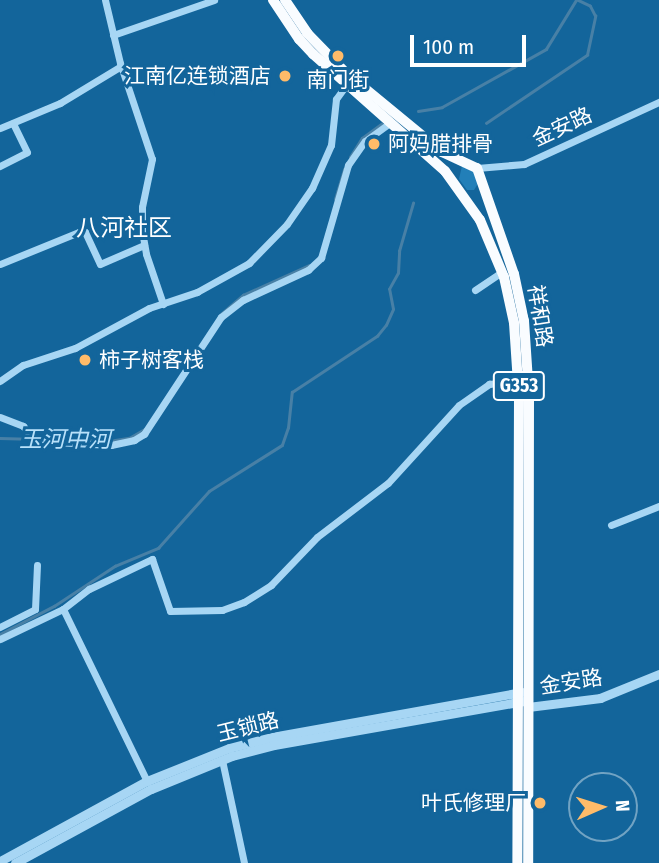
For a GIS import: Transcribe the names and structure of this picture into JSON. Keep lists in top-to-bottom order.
{
  "streets": {
    "highway": ["祥和路", "G353"],
    "street": ["金安路", "玉锁路"]
  },
  "crossings": [
    ["金安路", "祥和路"],
    ["金安路", "玉锁路"],
    ["祥和路", "玉锁路"]
  ],
  "districts": ["八河社区"],
  "water": ["玉河中河"],
  "places": [
    "南门街",
    "江南亿连锁酒店",
    "阿妈腊排骨",
    "柿子树客栈",
    "叶氏修理厂"
  ],
  "scale_bar": "100 m",
  "north": "right"
}
